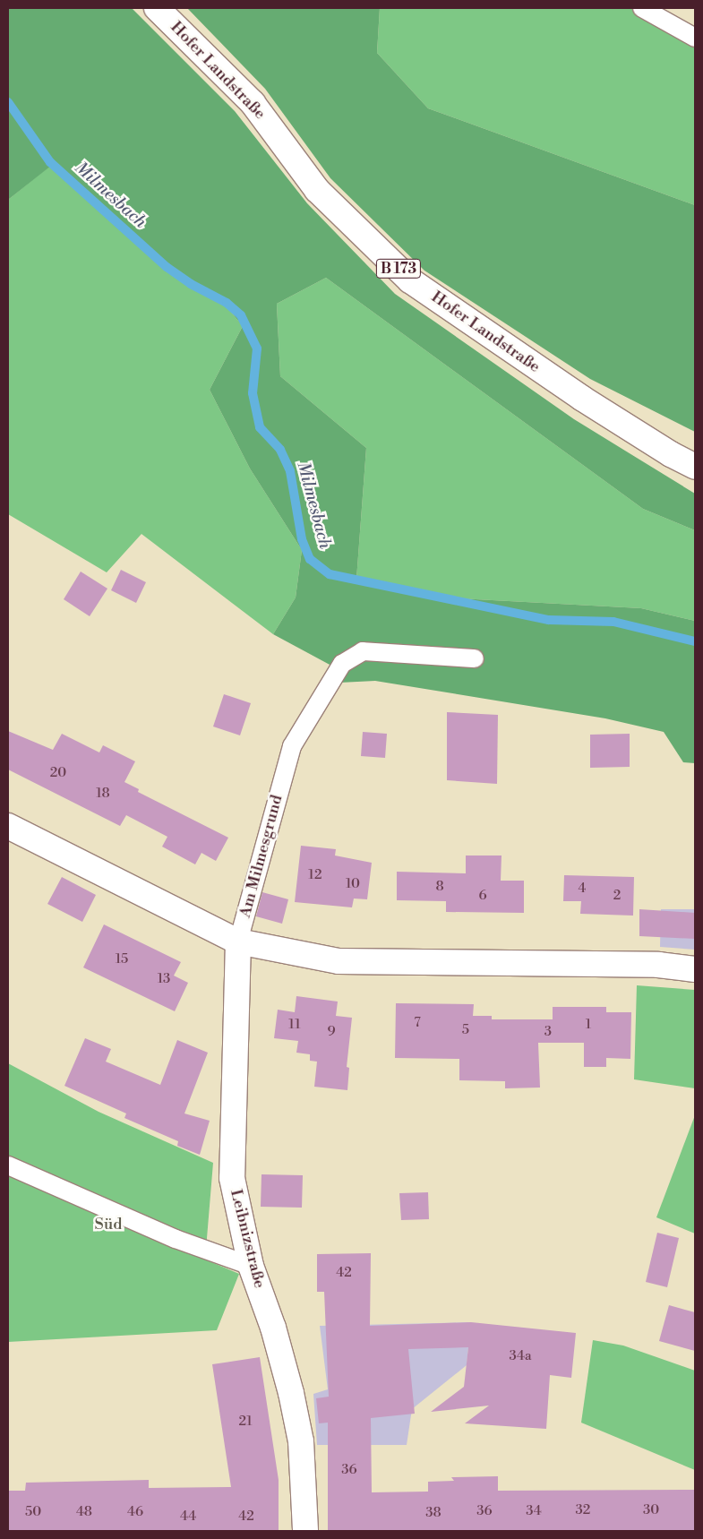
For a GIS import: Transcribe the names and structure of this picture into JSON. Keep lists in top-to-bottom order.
{
  "streets": {
    "street": [
      "Hofer Landstraße",
      "B 173",
      "Am Milmesgrund",
      "Leibnizstraße"
    ]
  },
  "crossings": [
    ["Am Milmesgrund", "Leibnizstraße"]
  ],
  "water": ["Milmesbach"],
  "parks": ["Süd"],
  "house_numbers": [
    "20",
    "18",
    "12",
    "10",
    "8",
    "4",
    "6",
    "2",
    "15",
    "13",
    "7",
    "11",
    "1",
    "5",
    "9",
    "3",
    "42",
    "34a",
    "21",
    "36",
    "32",
    "30",
    "36",
    "34",
    "50",
    "48",
    "46",
    "38",
    "44",
    "42"
  ]
}
